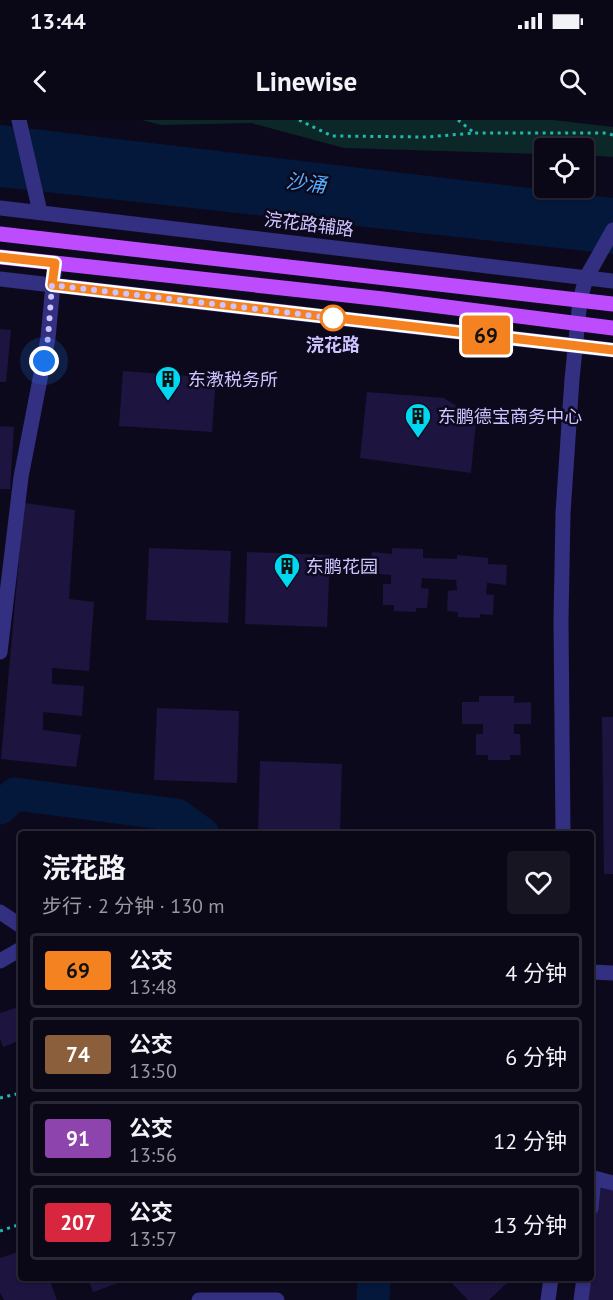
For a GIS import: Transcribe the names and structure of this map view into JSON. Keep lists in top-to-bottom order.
{
  "streets": {
    "street": ["浣花路辅路"]
  },
  "water": ["沙涌"],
  "places": {
    "other": ["浣花路"],
    "building": ["东漖税务所", "东鹏德宝商务中心", "东鹏花园"]
  },
  "lines": ["bus line 69"],
  "page": {
    "status": "13:44",
    "header": "Linewise",
    "on_map": "69",
    "heading": ["浣花路", "步行 · 2 分钟 · 130 m"],
    "list": [
      {
        "mark": "69",
        "name": "公交",
        "note": "13:48",
        "value": "4 分钟"
      },
      {
        "mark": "74",
        "name": "公交",
        "note": "13:50",
        "value": "6 分钟"
      },
      {
        "mark": "91",
        "name": "公交",
        "note": "13:56",
        "value": "12 分钟"
      },
      {
        "mark": "207",
        "name": "公交",
        "note": "13:57",
        "value": "13 分钟"
      }
    ]
  }
}
